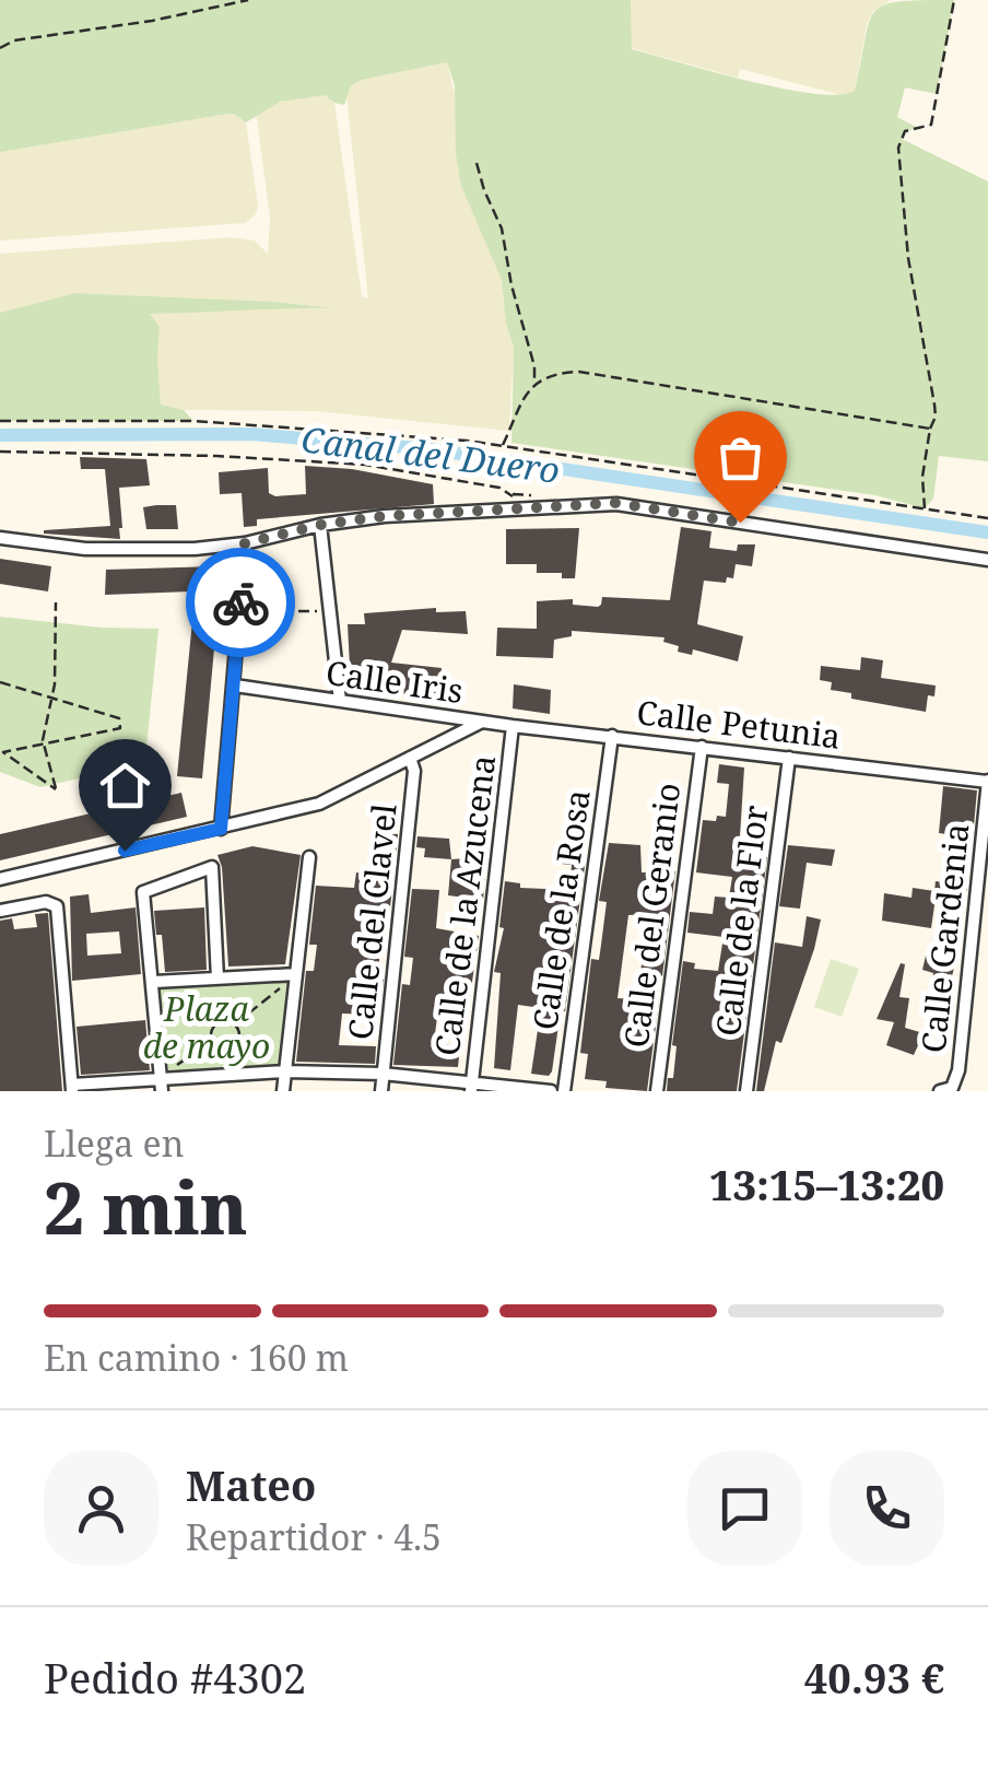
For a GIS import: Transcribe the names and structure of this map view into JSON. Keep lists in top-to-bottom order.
{
  "streets": {
    "street": [
      "Calle Iris",
      "Calle Petunia",
      "Calle de la Azucena",
      "Calle de la Rosa",
      "Calle del Geranio",
      "Calle de la Flor",
      "Calle del Clavel",
      "Calle Gardenia"
    ]
  },
  "crossings": [
    ["Calle Iris", "Calle Petunia"],
    ["Calle Petunia", "Calle de la Azucena"],
    ["Calle Petunia", "Calle de la Rosa"],
    ["Calle Petunia", "Calle del Geranio"],
    ["Calle Petunia", "Calle de la Flor"],
    ["Calle Petunia", "Calle Gardenia"]
  ],
  "water": ["Canal del Duero"],
  "parks": ["Plaza de mayo"],
  "page": {
    "heading": ["2 min", "Llega en", "13:15–13:20"],
    "panel": [
      "Mateo",
      "Repartidor · 4.5",
      "Pedido #4302",
      "40.93 €"
    ],
    "bar": "En camino · 160 m"
  }
}
